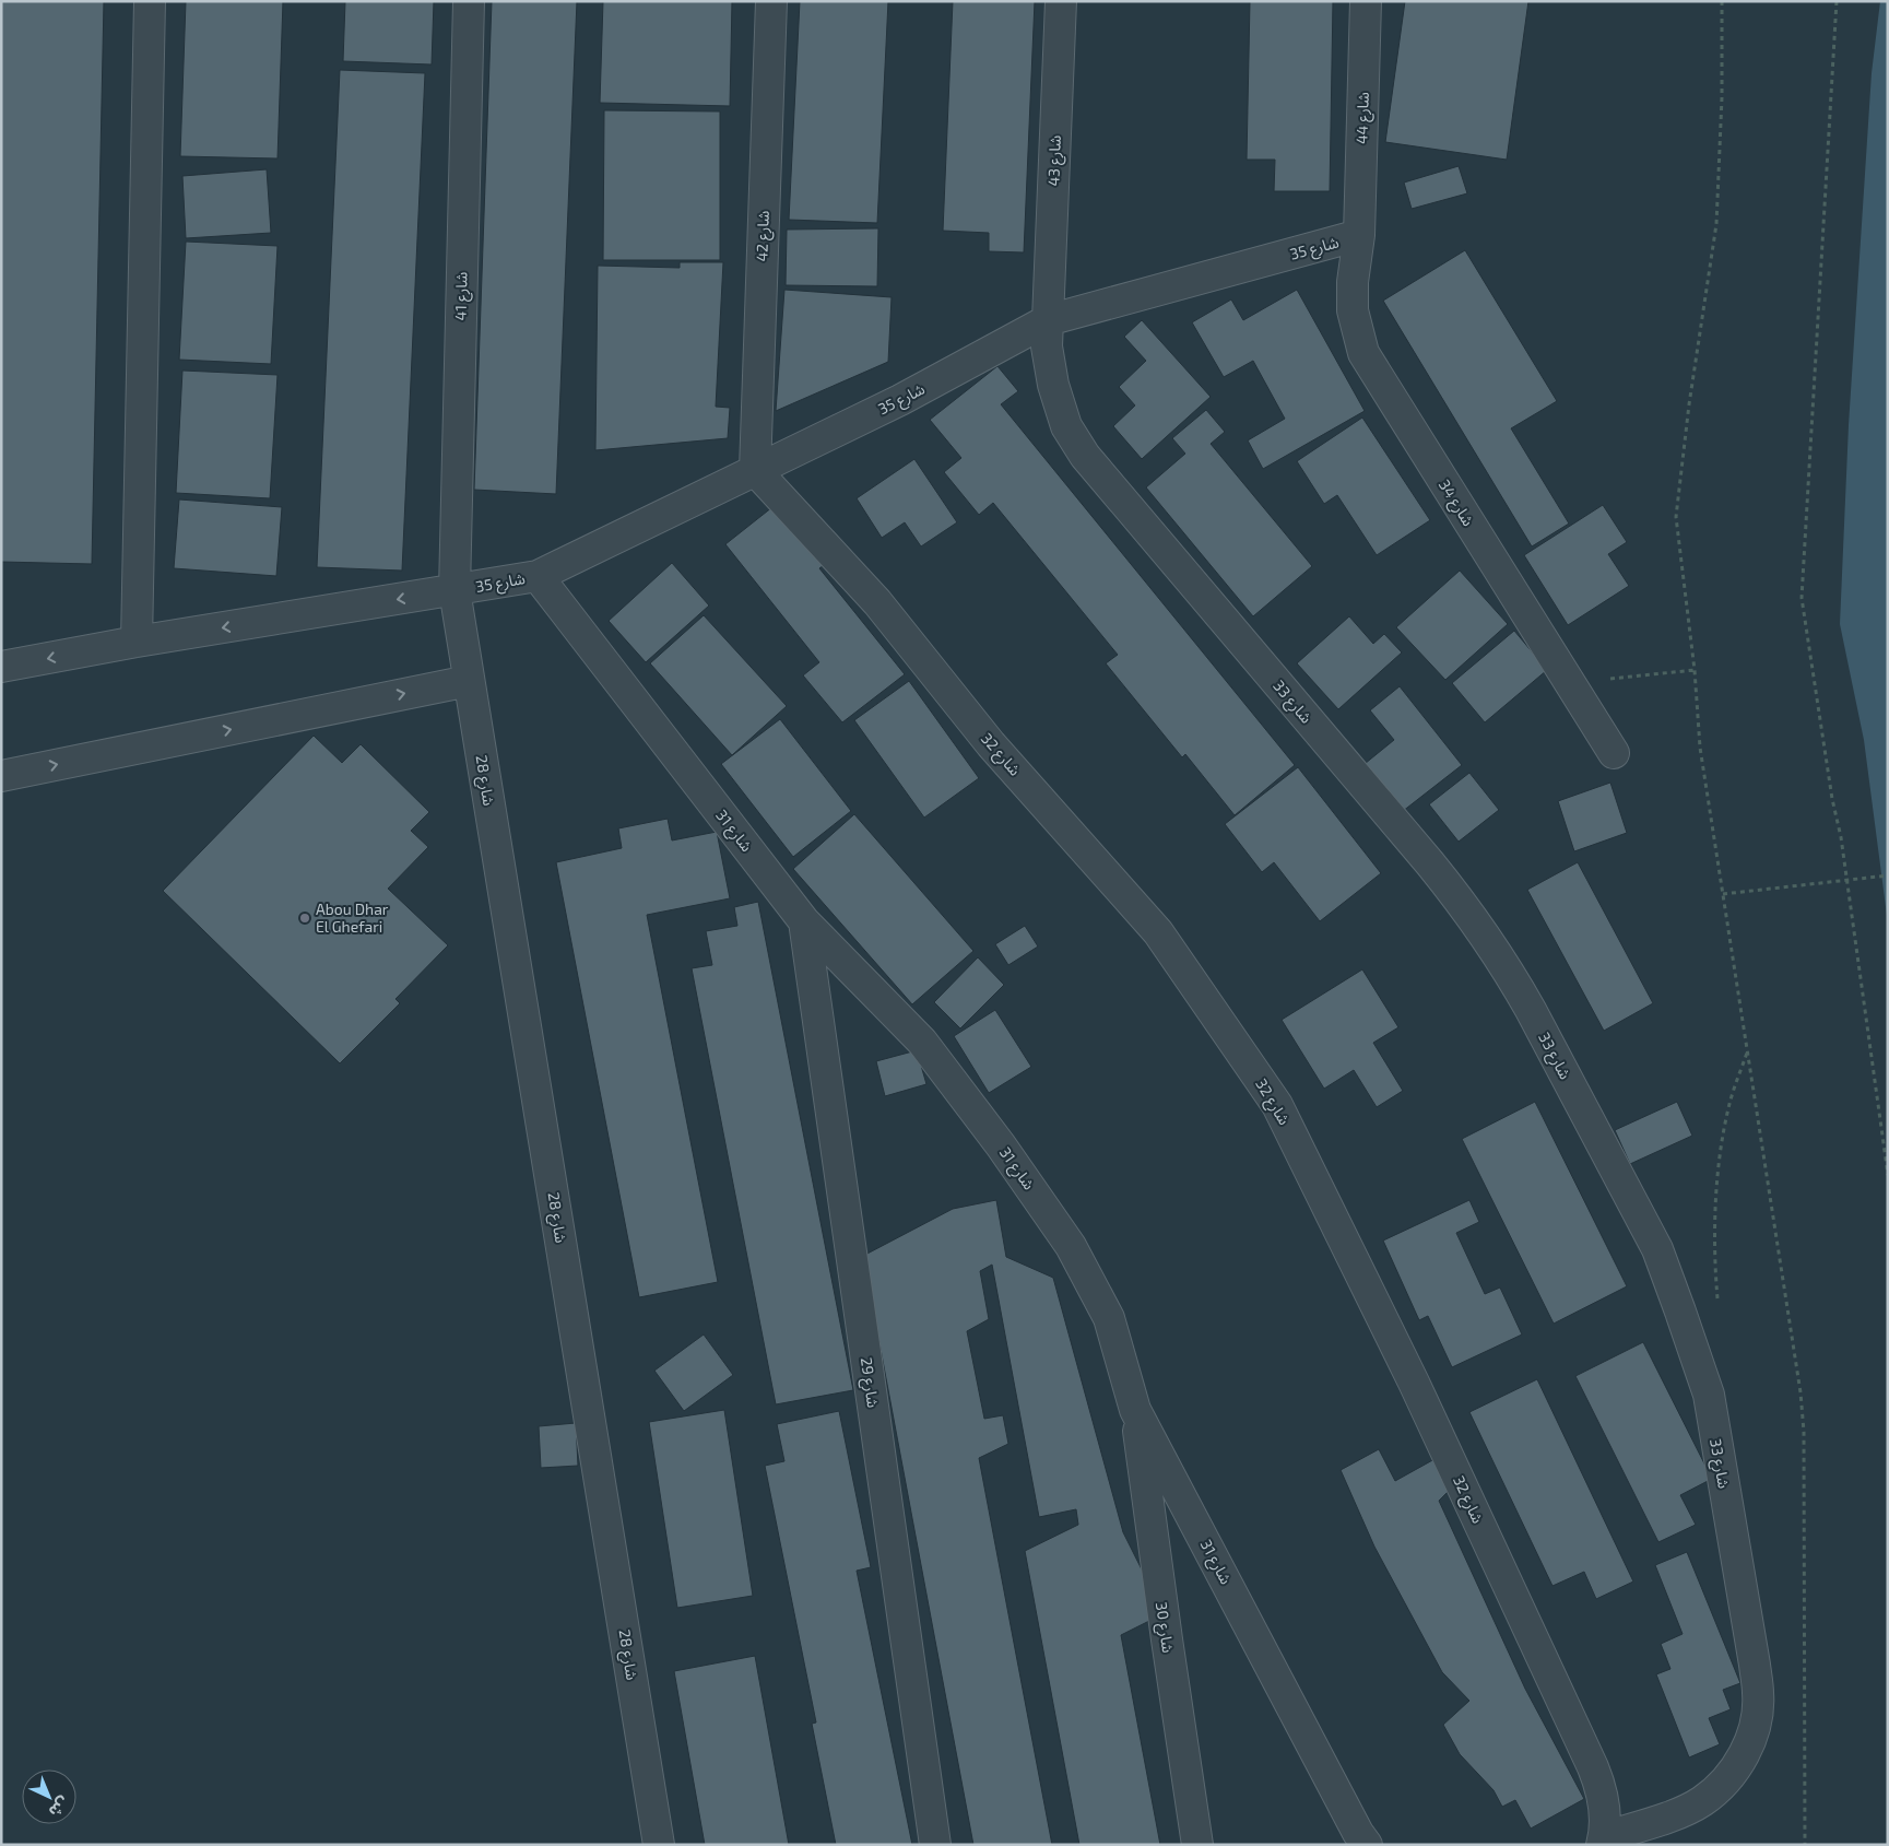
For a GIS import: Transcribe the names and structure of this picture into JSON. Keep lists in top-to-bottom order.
{
  "streets": {
    "street": [
      "شارع 44",
      "شارع 43",
      "شارع 42",
      "شارع 35",
      "شارع 41",
      "شارع 34",
      "شارع 33",
      "شارع 32",
      "شارع 28",
      "شارع 31",
      "شارع 29",
      "شارع 30"
    ]
  },
  "crossings": [
    ["شارع 44", "شارع 35"],
    ["شارع 44", "شارع 34"],
    ["شارع 43", "شارع 35"],
    ["شارع 43", "شارع 33"],
    ["شارع 42", "شارع 35"],
    ["شارع 42", "شارع 32"],
    ["شارع 35", "شارع 41"],
    ["شارع 35", "شارع 34"],
    ["شارع 35", "شارع 33"],
    ["شارع 35", "شارع 32"],
    ["شارع 35", "شارع 28"],
    ["شارع 35", "شارع 31"],
    ["شارع 41", "شارع 28"],
    ["شارع 33", "شارع 32"],
    ["شارع 31", "شارع 29"],
    ["شارع 31", "شارع 30"]
  ],
  "places": ["Abou Dhar El Ghefari"],
  "north": "bottom right"
}
